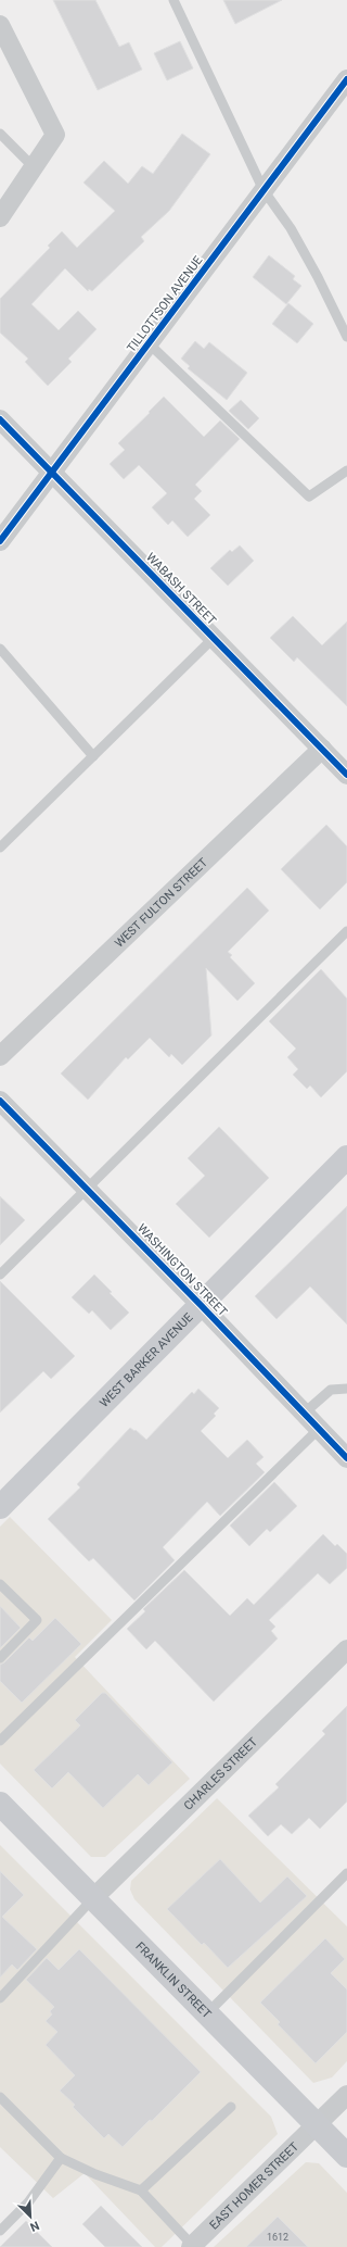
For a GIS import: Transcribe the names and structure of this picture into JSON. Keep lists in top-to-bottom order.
{
  "streets": {
    "main road": ["WEST BARKER AVENUE", "FRANKLIN STREET"],
    "street": [
      "TILLOTTSON AVENUE",
      "WABASH STREET",
      "WEST FULTON STREET",
      "WASHINGTON STREET",
      "CHARLES STREET",
      "EAST HOMER STREET"
    ]
  },
  "crossings": [
    ["TILLOTTSON AVENUE", "WABASH STREET"],
    ["WABASH STREET", "WEST FULTON STREET"],
    ["WASHINGTON STREET", "WEST BARKER AVENUE"],
    ["CHARLES STREET", "FRANKLIN STREET"],
    ["FRANKLIN STREET", "EAST HOMER STREET"]
  ],
  "house_numbers": ["1612"],
  "north": "bottom right"
}
